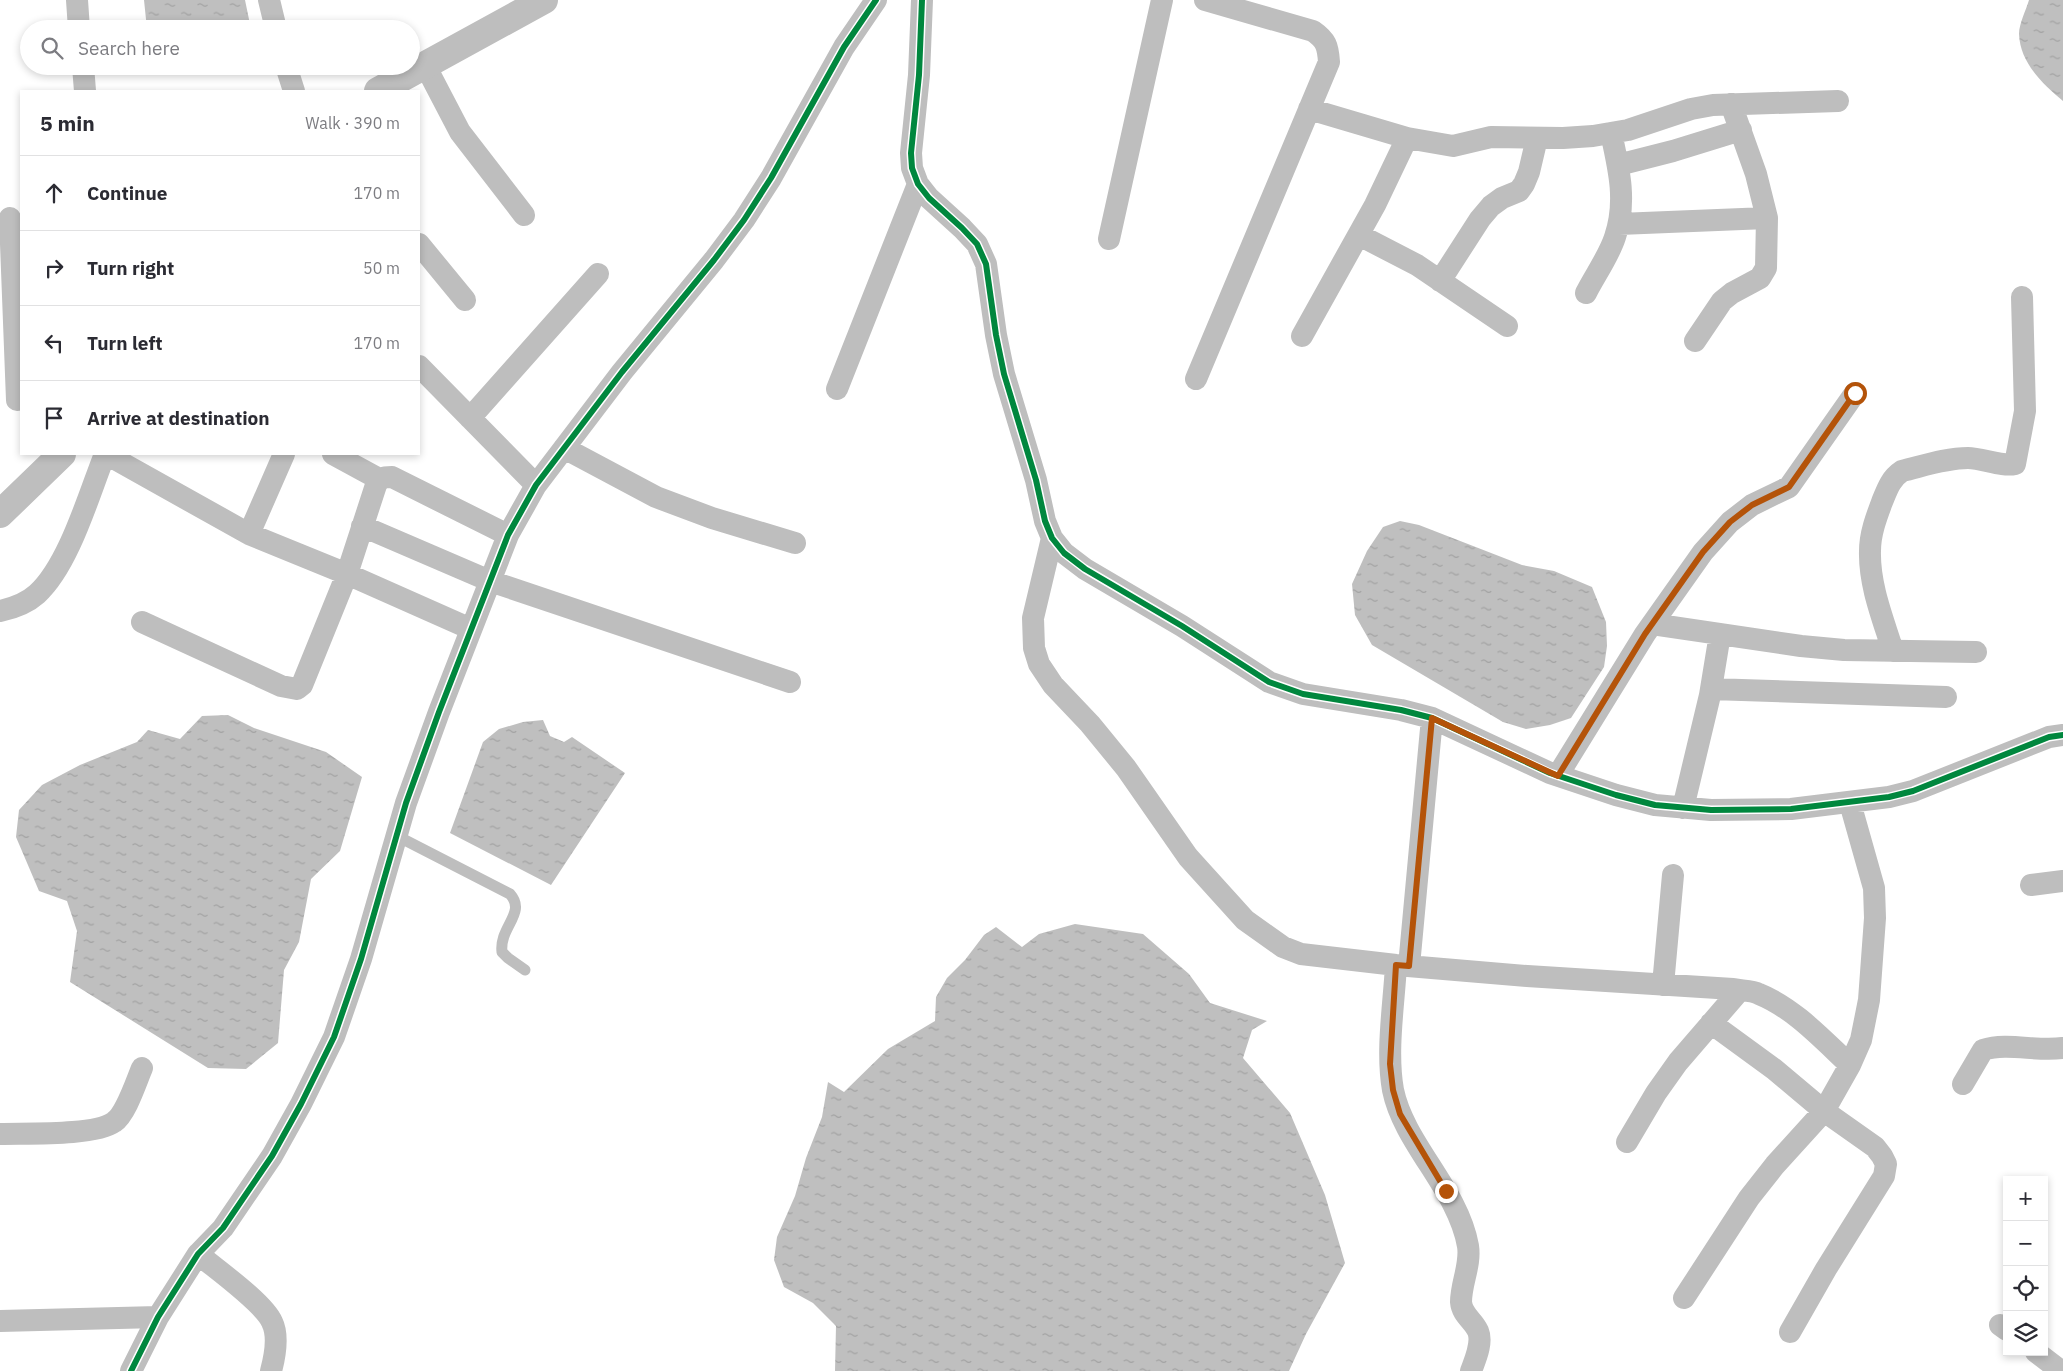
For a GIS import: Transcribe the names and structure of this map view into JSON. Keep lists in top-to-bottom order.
{
  "page": {
    "search": "Search here",
    "heading": ["5 min", "Walk · 390 m"],
    "list": [
      ["Continue", "170 m"],
      ["Turn right", "50 m"],
      ["Turn left", "170 m"],
      "Arrive at destination"
    ],
    "map_buttons": ["+", "−"]
  }
}
